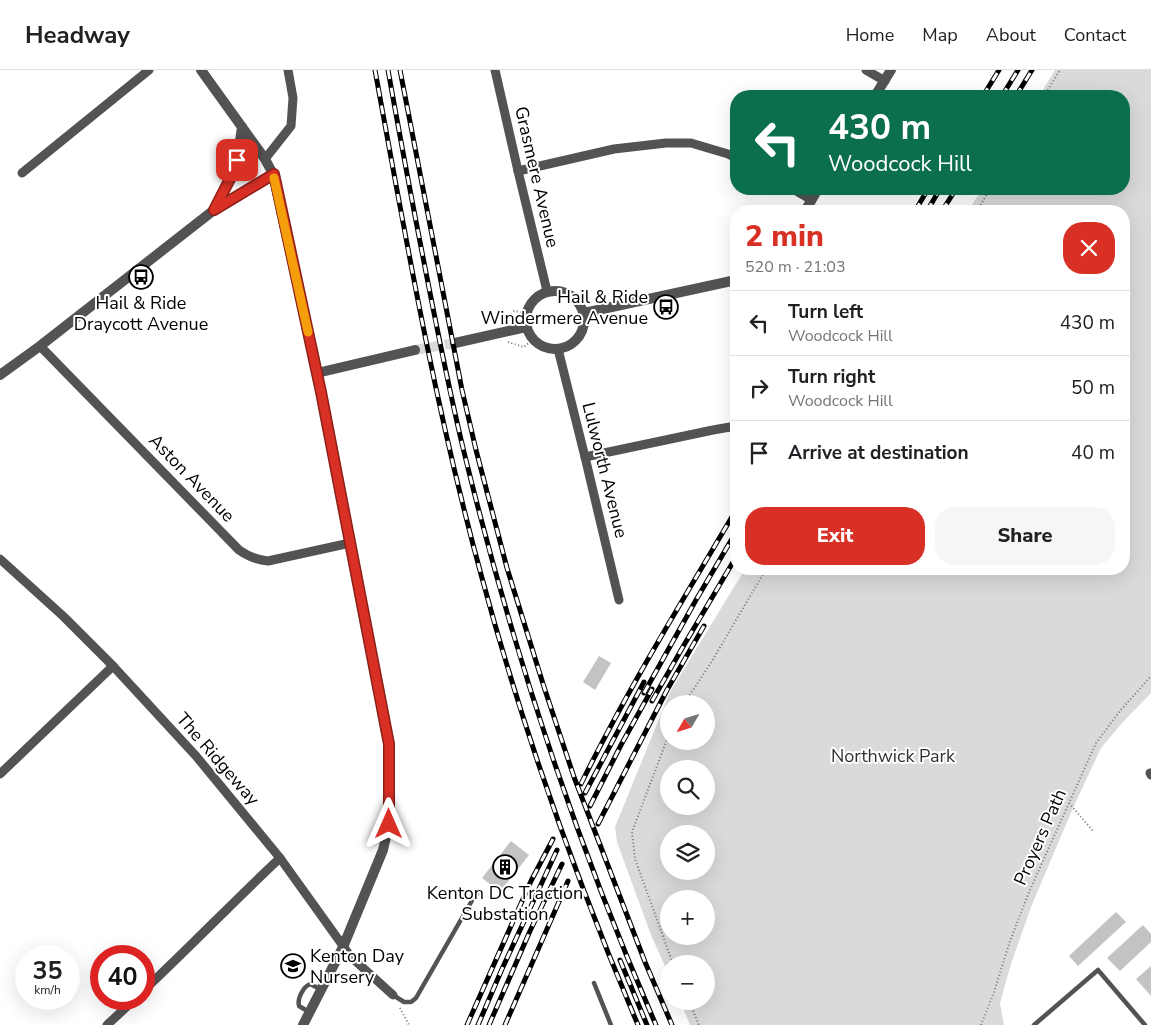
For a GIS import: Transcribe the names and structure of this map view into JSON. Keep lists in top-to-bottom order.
{
  "streets": {
    "street": [
      "Grasmere Avenue",
      "Lulworth Avenue",
      "Aston Avenue",
      "The Ridgeway"
    ],
    "path": ["Proyers Path"]
  },
  "crossings": [
    ["Grasmere Avenue", "Lulworth Avenue"]
  ],
  "parks": ["Northwick Park"],
  "places": {
    "bus stop": ["Hail & Ride Draycott Avenue", "Hail & Ride Windermere Avenue"],
    "building": ["Kenton DC Traction Substation"],
    "school or university": ["Kenton Day Nursery"]
  },
  "north": "bottom left",
  "page": {
    "header": "Headway",
    "nav": [
      "Home",
      "Map",
      "About",
      "Contact"
    ],
    "turn": ["430 m", "Woodcock Hill"],
    "heading": ["2 min", "520 m · 21:03"],
    "list": [
      {
        "name": "Turn left",
        "note": "Woodcock Hill",
        "value": "430 m"
      },
      {
        "name": "Turn right",
        "note": "Woodcock Hill",
        "value": "50 m"
      },
      {
        "name": "Arrive at destination",
        "value": "40 m"
      }
    ],
    "buttons": ["Exit", "Share"],
    "map_buttons": ["+", "−"],
    "speed": "35 km/h",
    "limit": "40"
  }
}
